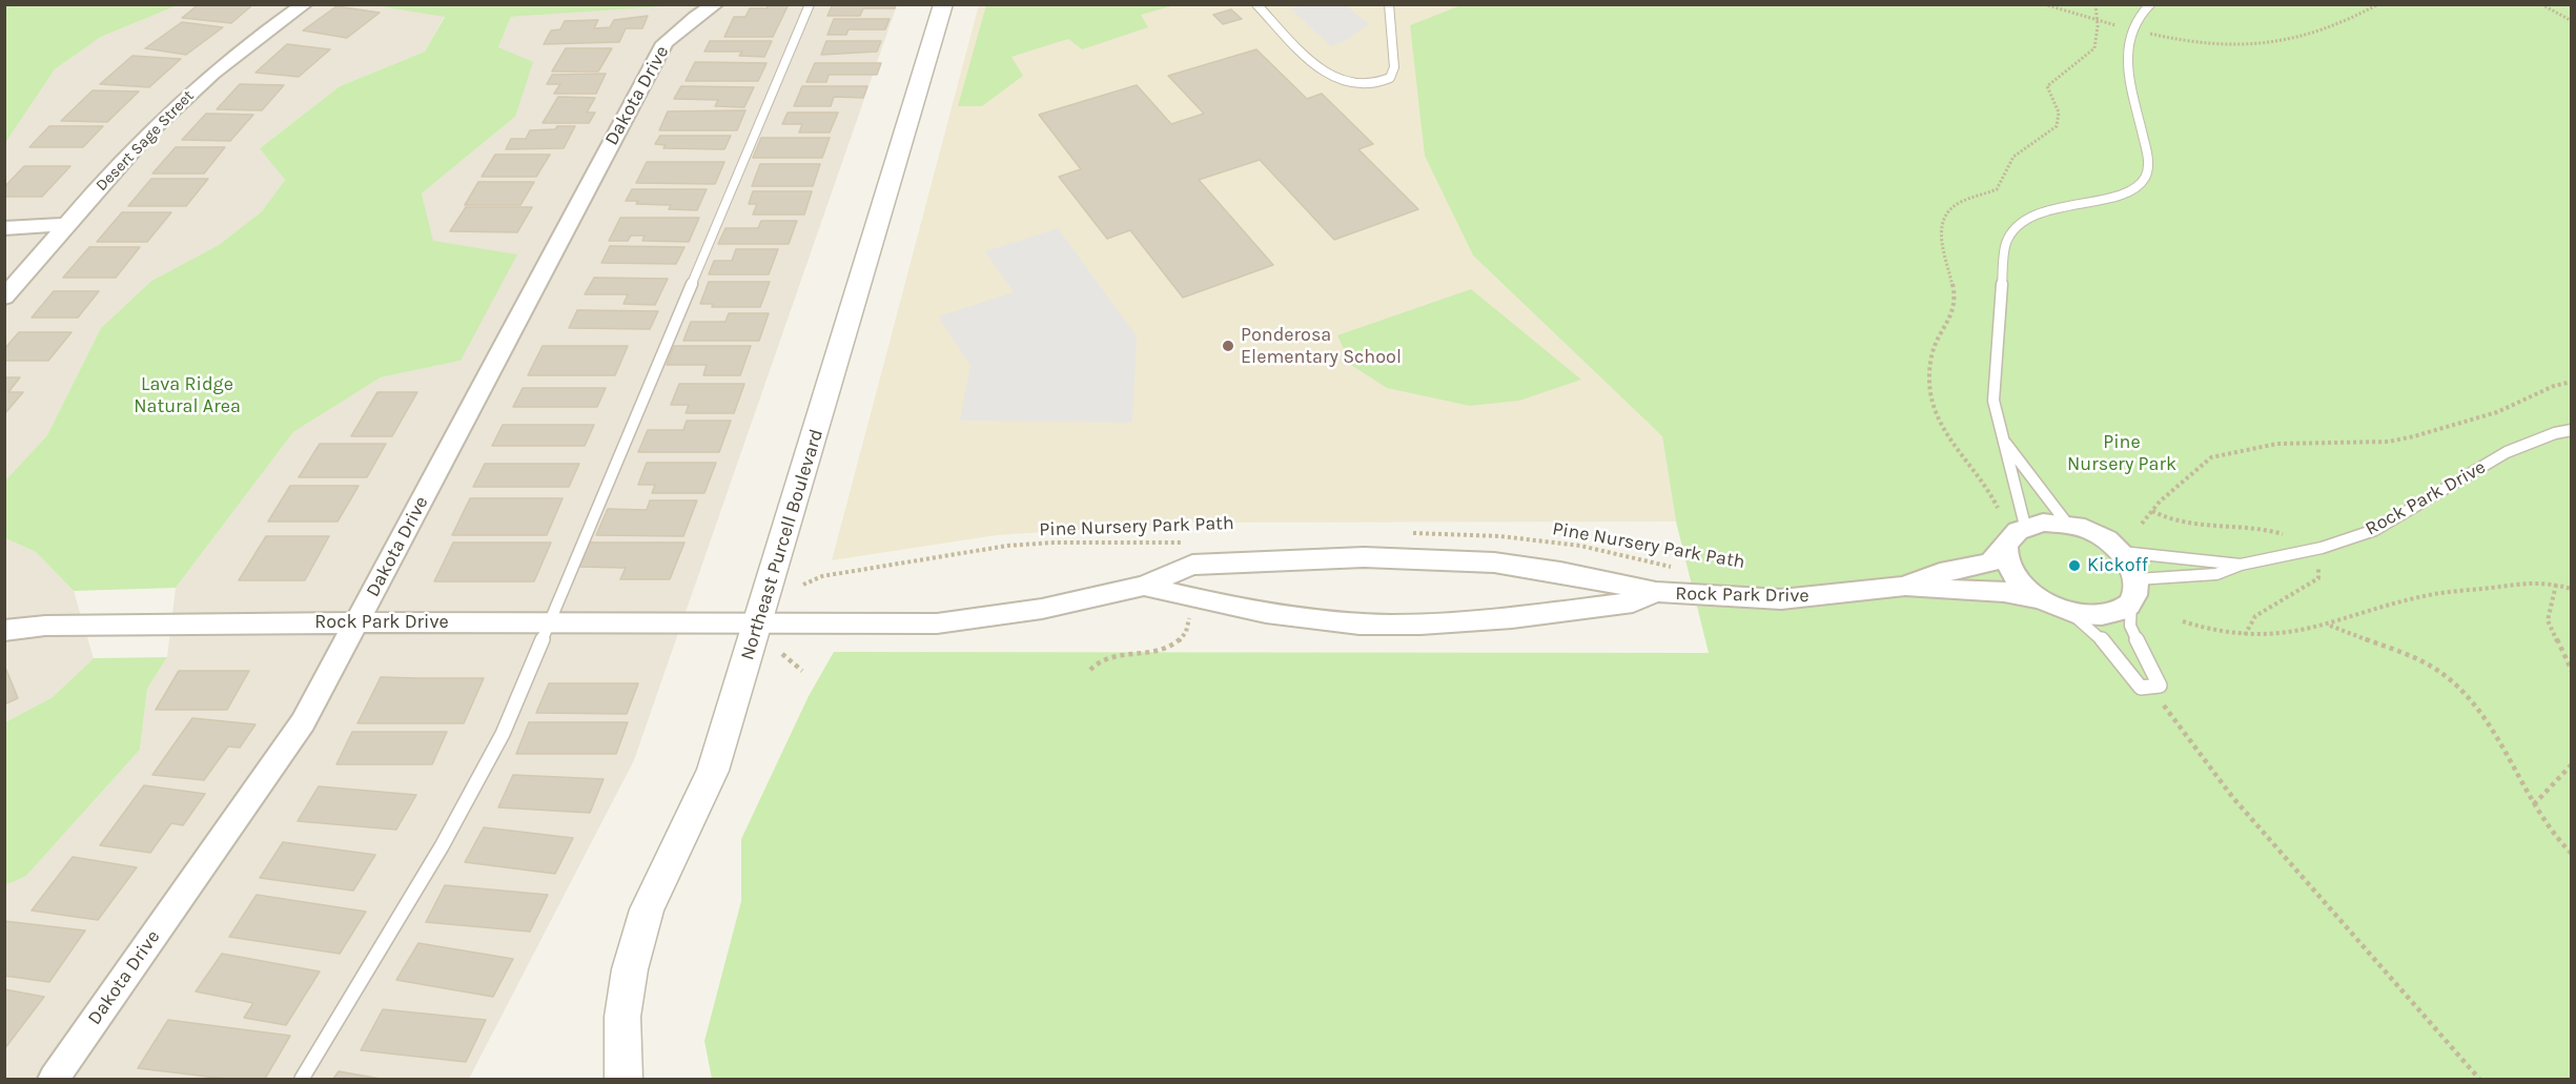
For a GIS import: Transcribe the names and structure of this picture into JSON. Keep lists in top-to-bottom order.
{
  "streets": {
    "street": [
      "Dakota Drive",
      "Desert Sage Street",
      "Rock Park Drive",
      "Northeast Purcell Boulevard"
    ],
    "path": ["Pine Nursery Park Path"]
  },
  "crossings": [
    ["Dakota Drive", "Rock Park Drive"],
    ["Rock Park Drive", "Northeast Purcell Boulevard"]
  ],
  "parks": ["Lava Ridge Natural Area", "Pine Nursery Park"],
  "places": ["Ponderosa Elementary School", "Kickoff"]
}
